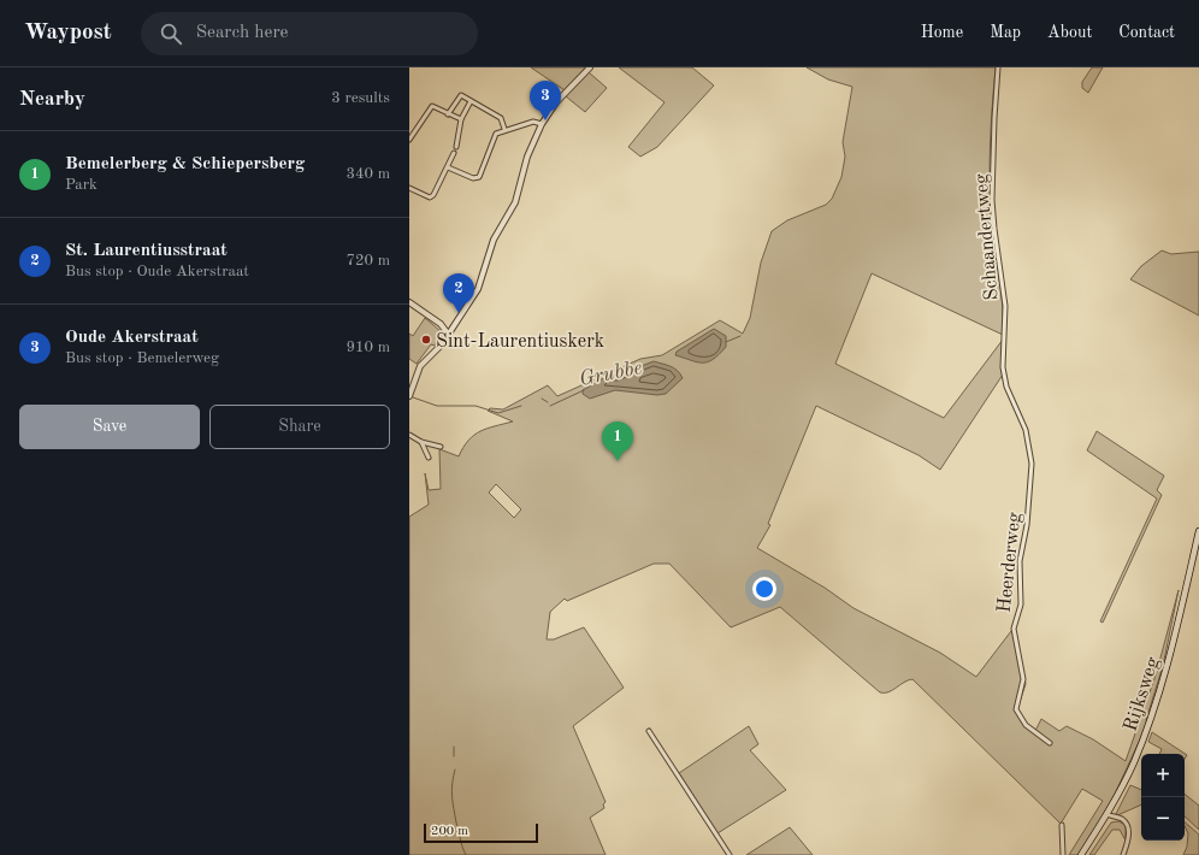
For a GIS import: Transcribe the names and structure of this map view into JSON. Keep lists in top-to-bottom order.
{
  "streets": {
    "main road": ["Rijksweg"],
    "street": ["Schaandertweg", "Heerderweg"]
  },
  "crossings": [
    ["Schaandertweg", "Heerderweg"]
  ],
  "water": ["Grubbe"],
  "places": ["Sint-Laurentiuskerk"],
  "scale_bar": "200 m",
  "page": {
    "header": "Waypost",
    "search": "Search here",
    "nav": [
      "Home",
      "Map",
      "About",
      "Contact"
    ],
    "heading": ["Nearby", "3 results"],
    "pins": ["3", "2", "1"],
    "list": [
      {
        "mark": "1",
        "name": "Bemelerberg & Schiepersberg",
        "note": "Park",
        "value": "340 m"
      },
      {
        "mark": "2",
        "name": "St. Laurentiusstraat",
        "note": "Bus stop · Oude Akerstraat",
        "value": "720 m"
      },
      {
        "mark": "3",
        "name": "Oude Akerstraat",
        "note": "Bus stop · Bemelerweg",
        "value": "910 m"
      }
    ],
    "buttons": ["Save", "Share"],
    "map_buttons": ["+", "−"],
    "scale": "200 m"
  }
}
